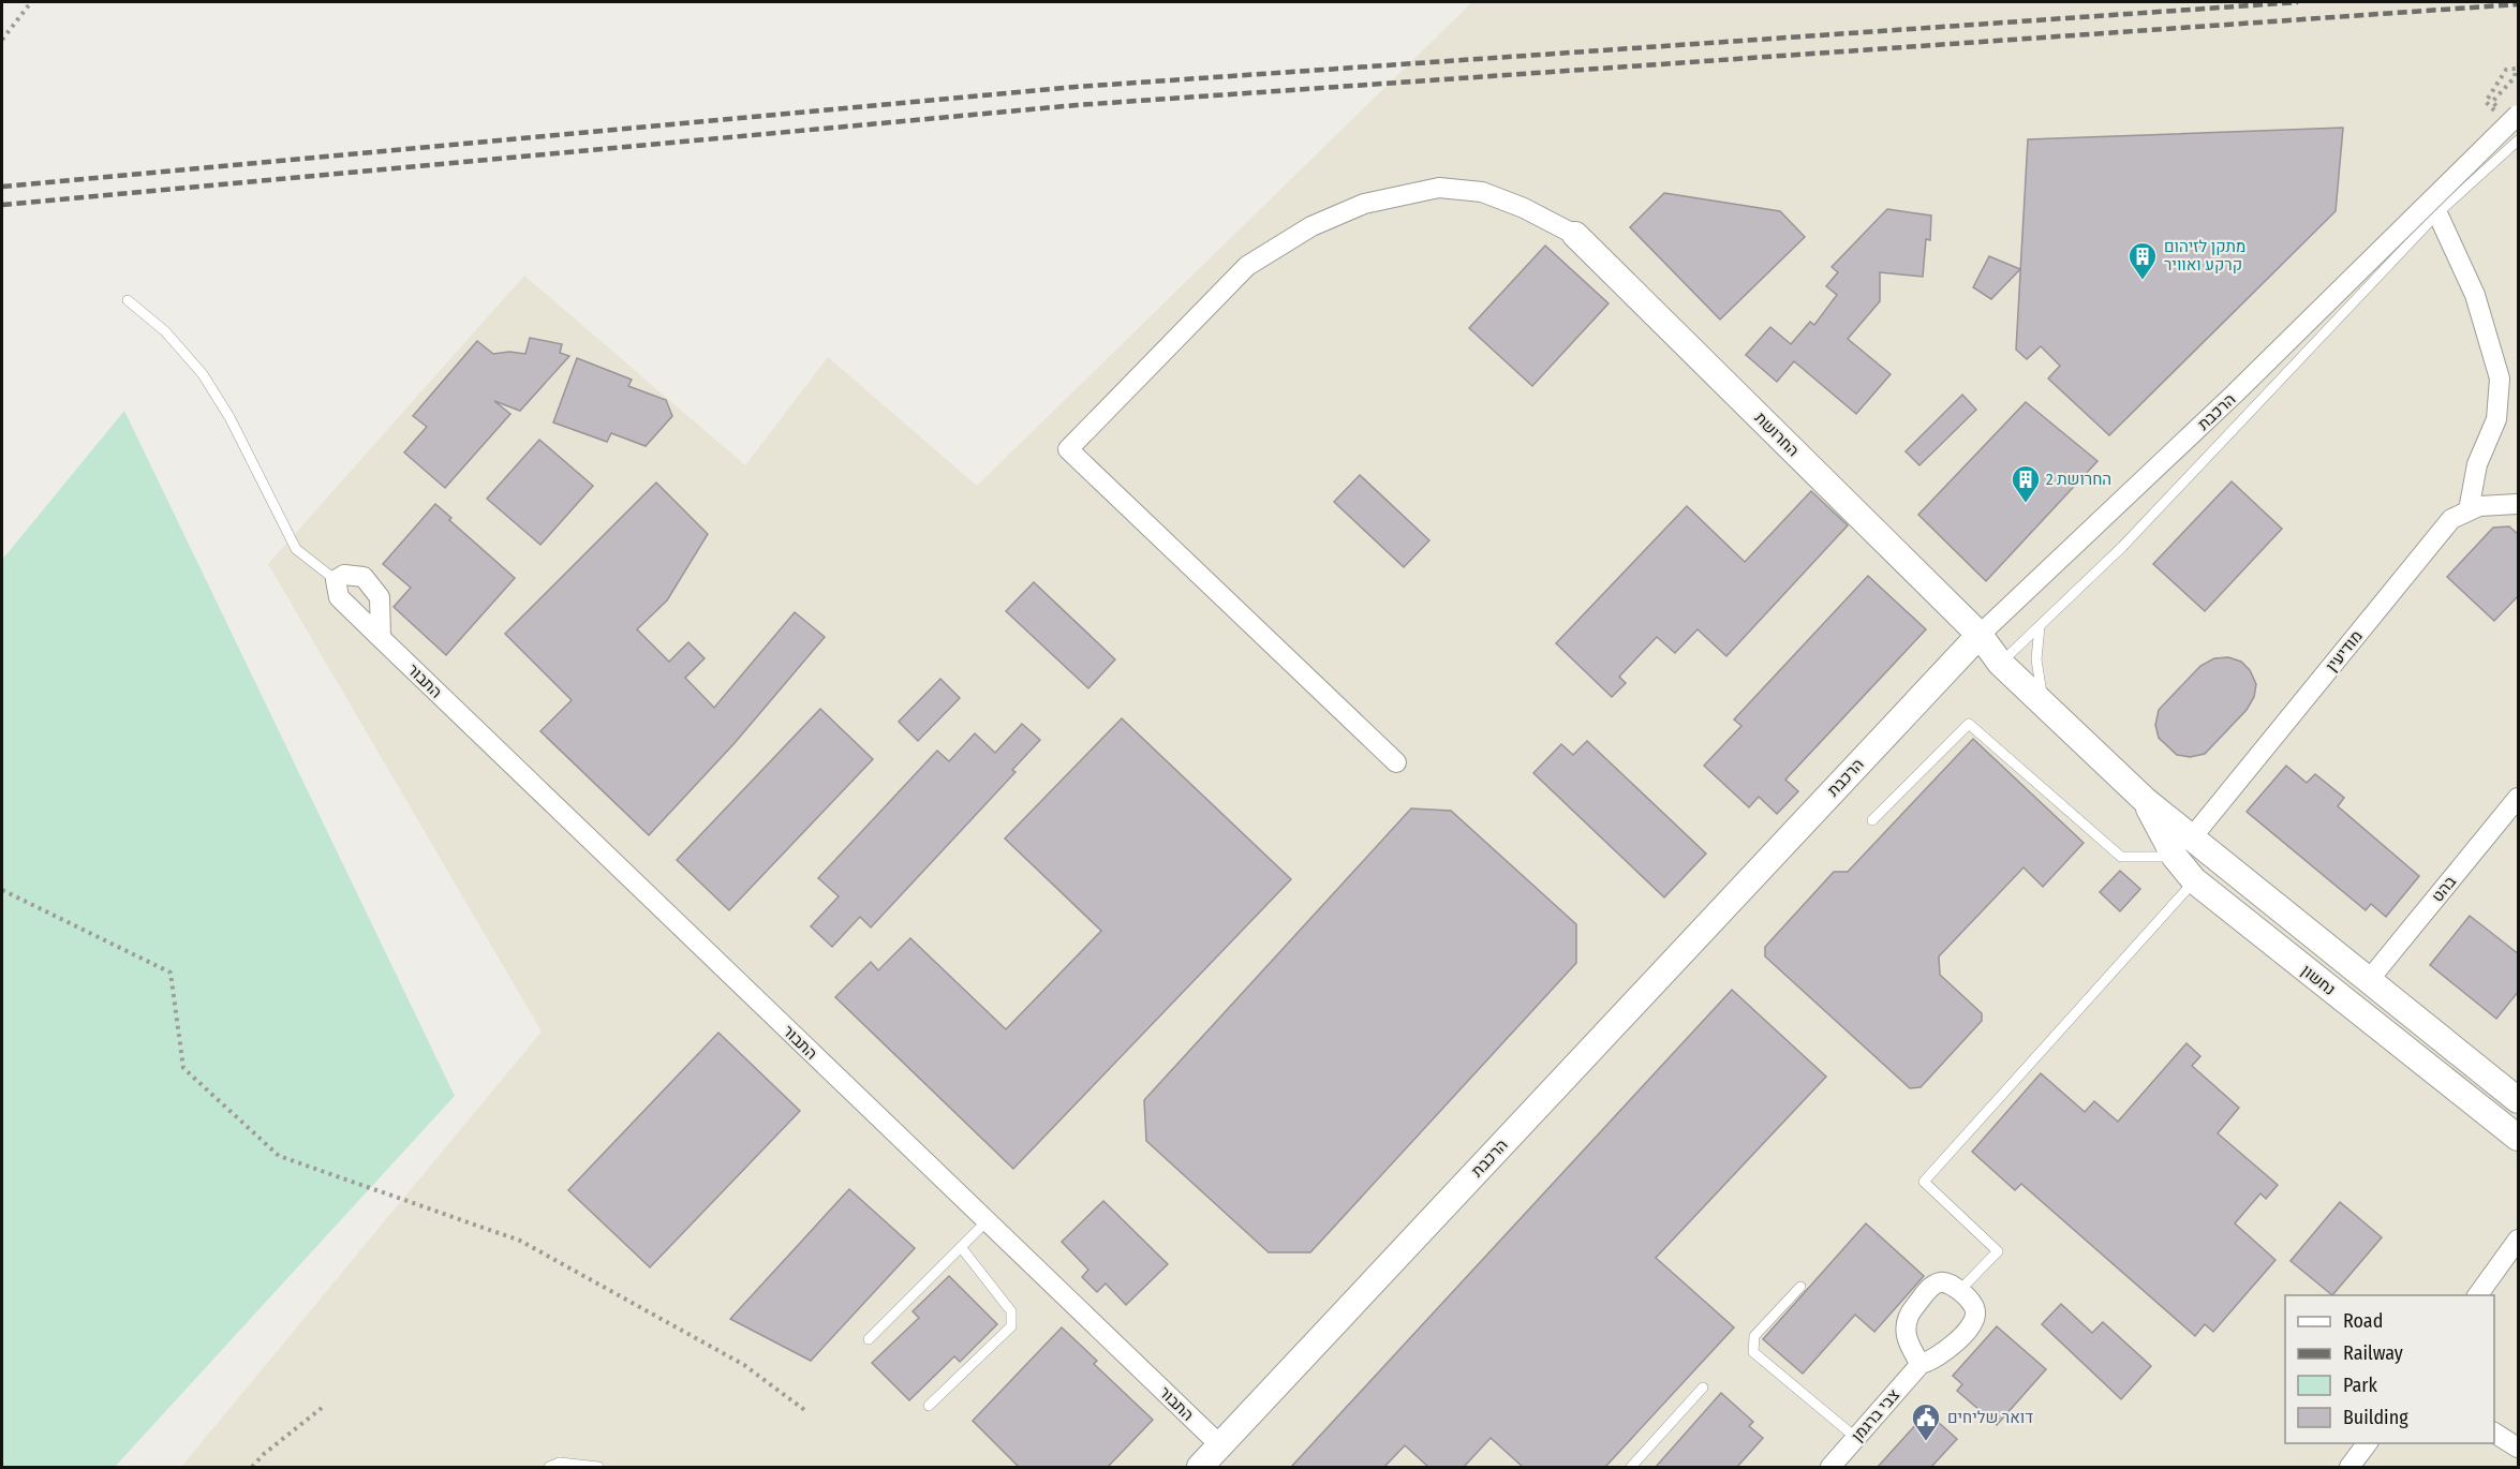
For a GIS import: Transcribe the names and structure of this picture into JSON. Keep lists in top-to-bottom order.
{
  "streets": {
    "street": [
      "הרכבת",
      "החרושת",
      "מודיעין",
      "התבור",
      "בהט",
      "נחשון",
      "צבי ברגמן"
    ]
  },
  "crossings": [
    ["הרכבת", "החרושת"],
    ["הרכבת", "התבור"],
    ["הרכבת", "נחשון"],
    ["החרושת", "נחשון"],
    ["מודיעין", "נחשון"],
    ["בהט", "נחשון"]
  ],
  "places": {
    "building": ["מתקן לזיהום קרקע ואוויר", "החרושת 2"],
    "public building": ["דואר שליחים"]
  },
  "legend": [
    "Road",
    "Railway",
    "Park",
    "Building"
  ]
}
